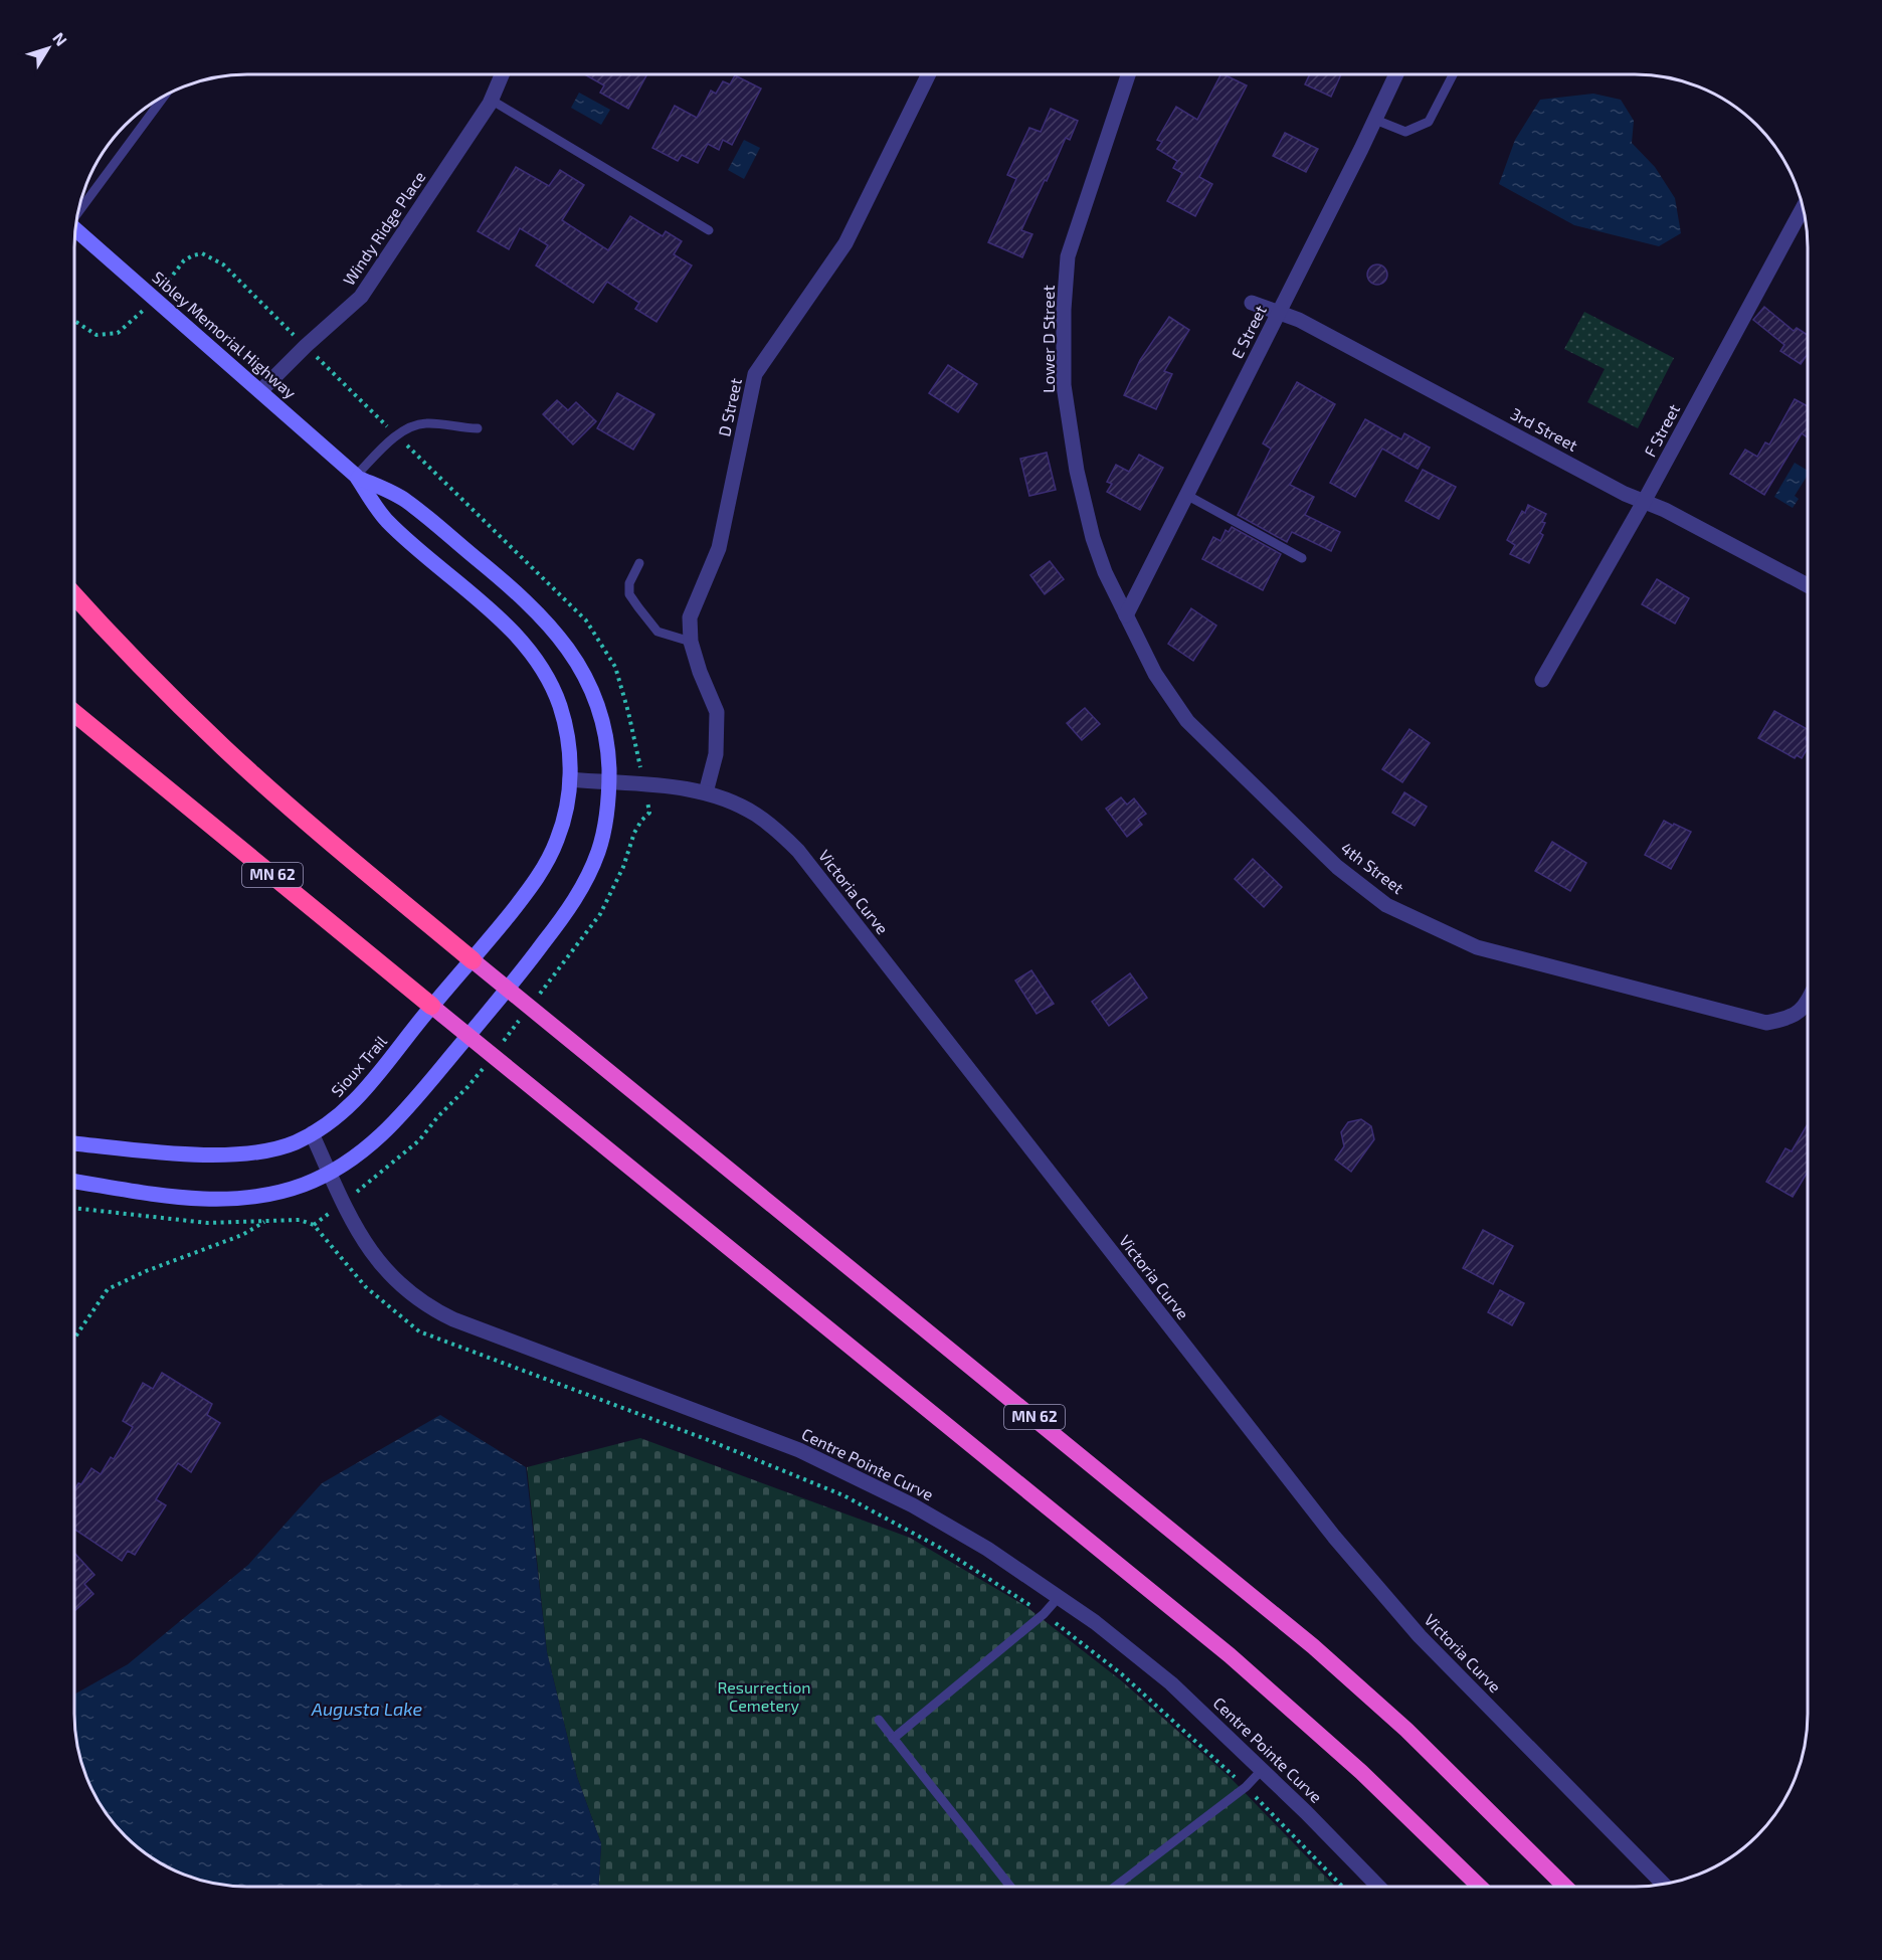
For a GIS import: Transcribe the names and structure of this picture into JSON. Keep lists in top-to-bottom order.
{
  "streets": {
    "highway": ["MN 62"],
    "main road": ["Sibley Memorial Highway", "Sioux Trail"],
    "street": [
      "Windy Ridge Place",
      "E Street",
      "Lower D Street",
      "D Street",
      "3rd Street",
      "F Street",
      "4th Street",
      "Victoria Curve",
      "Centre Pointe Curve"
    ]
  },
  "crossings": [
    ["Windy Ridge Place", "Sibley Memorial Highway"],
    ["E Street", "Lower D Street"],
    ["E Street", "3rd Street"],
    ["E Street", "4th Street"],
    ["Sibley Memorial Highway", "Sioux Trail"],
    ["Lower D Street", "4th Street"],
    ["D Street", "Victoria Curve"],
    ["3rd Street", "F Street"],
    ["MN 62", "Sioux Trail"],
    ["Victoria Curve", "Sioux Trail"],
    ["Sioux Trail", "Centre Pointe Curve"]
  ],
  "water": ["Augusta Lake"],
  "parks": ["Resurrection Cemetery"],
  "north": "top right"
}
